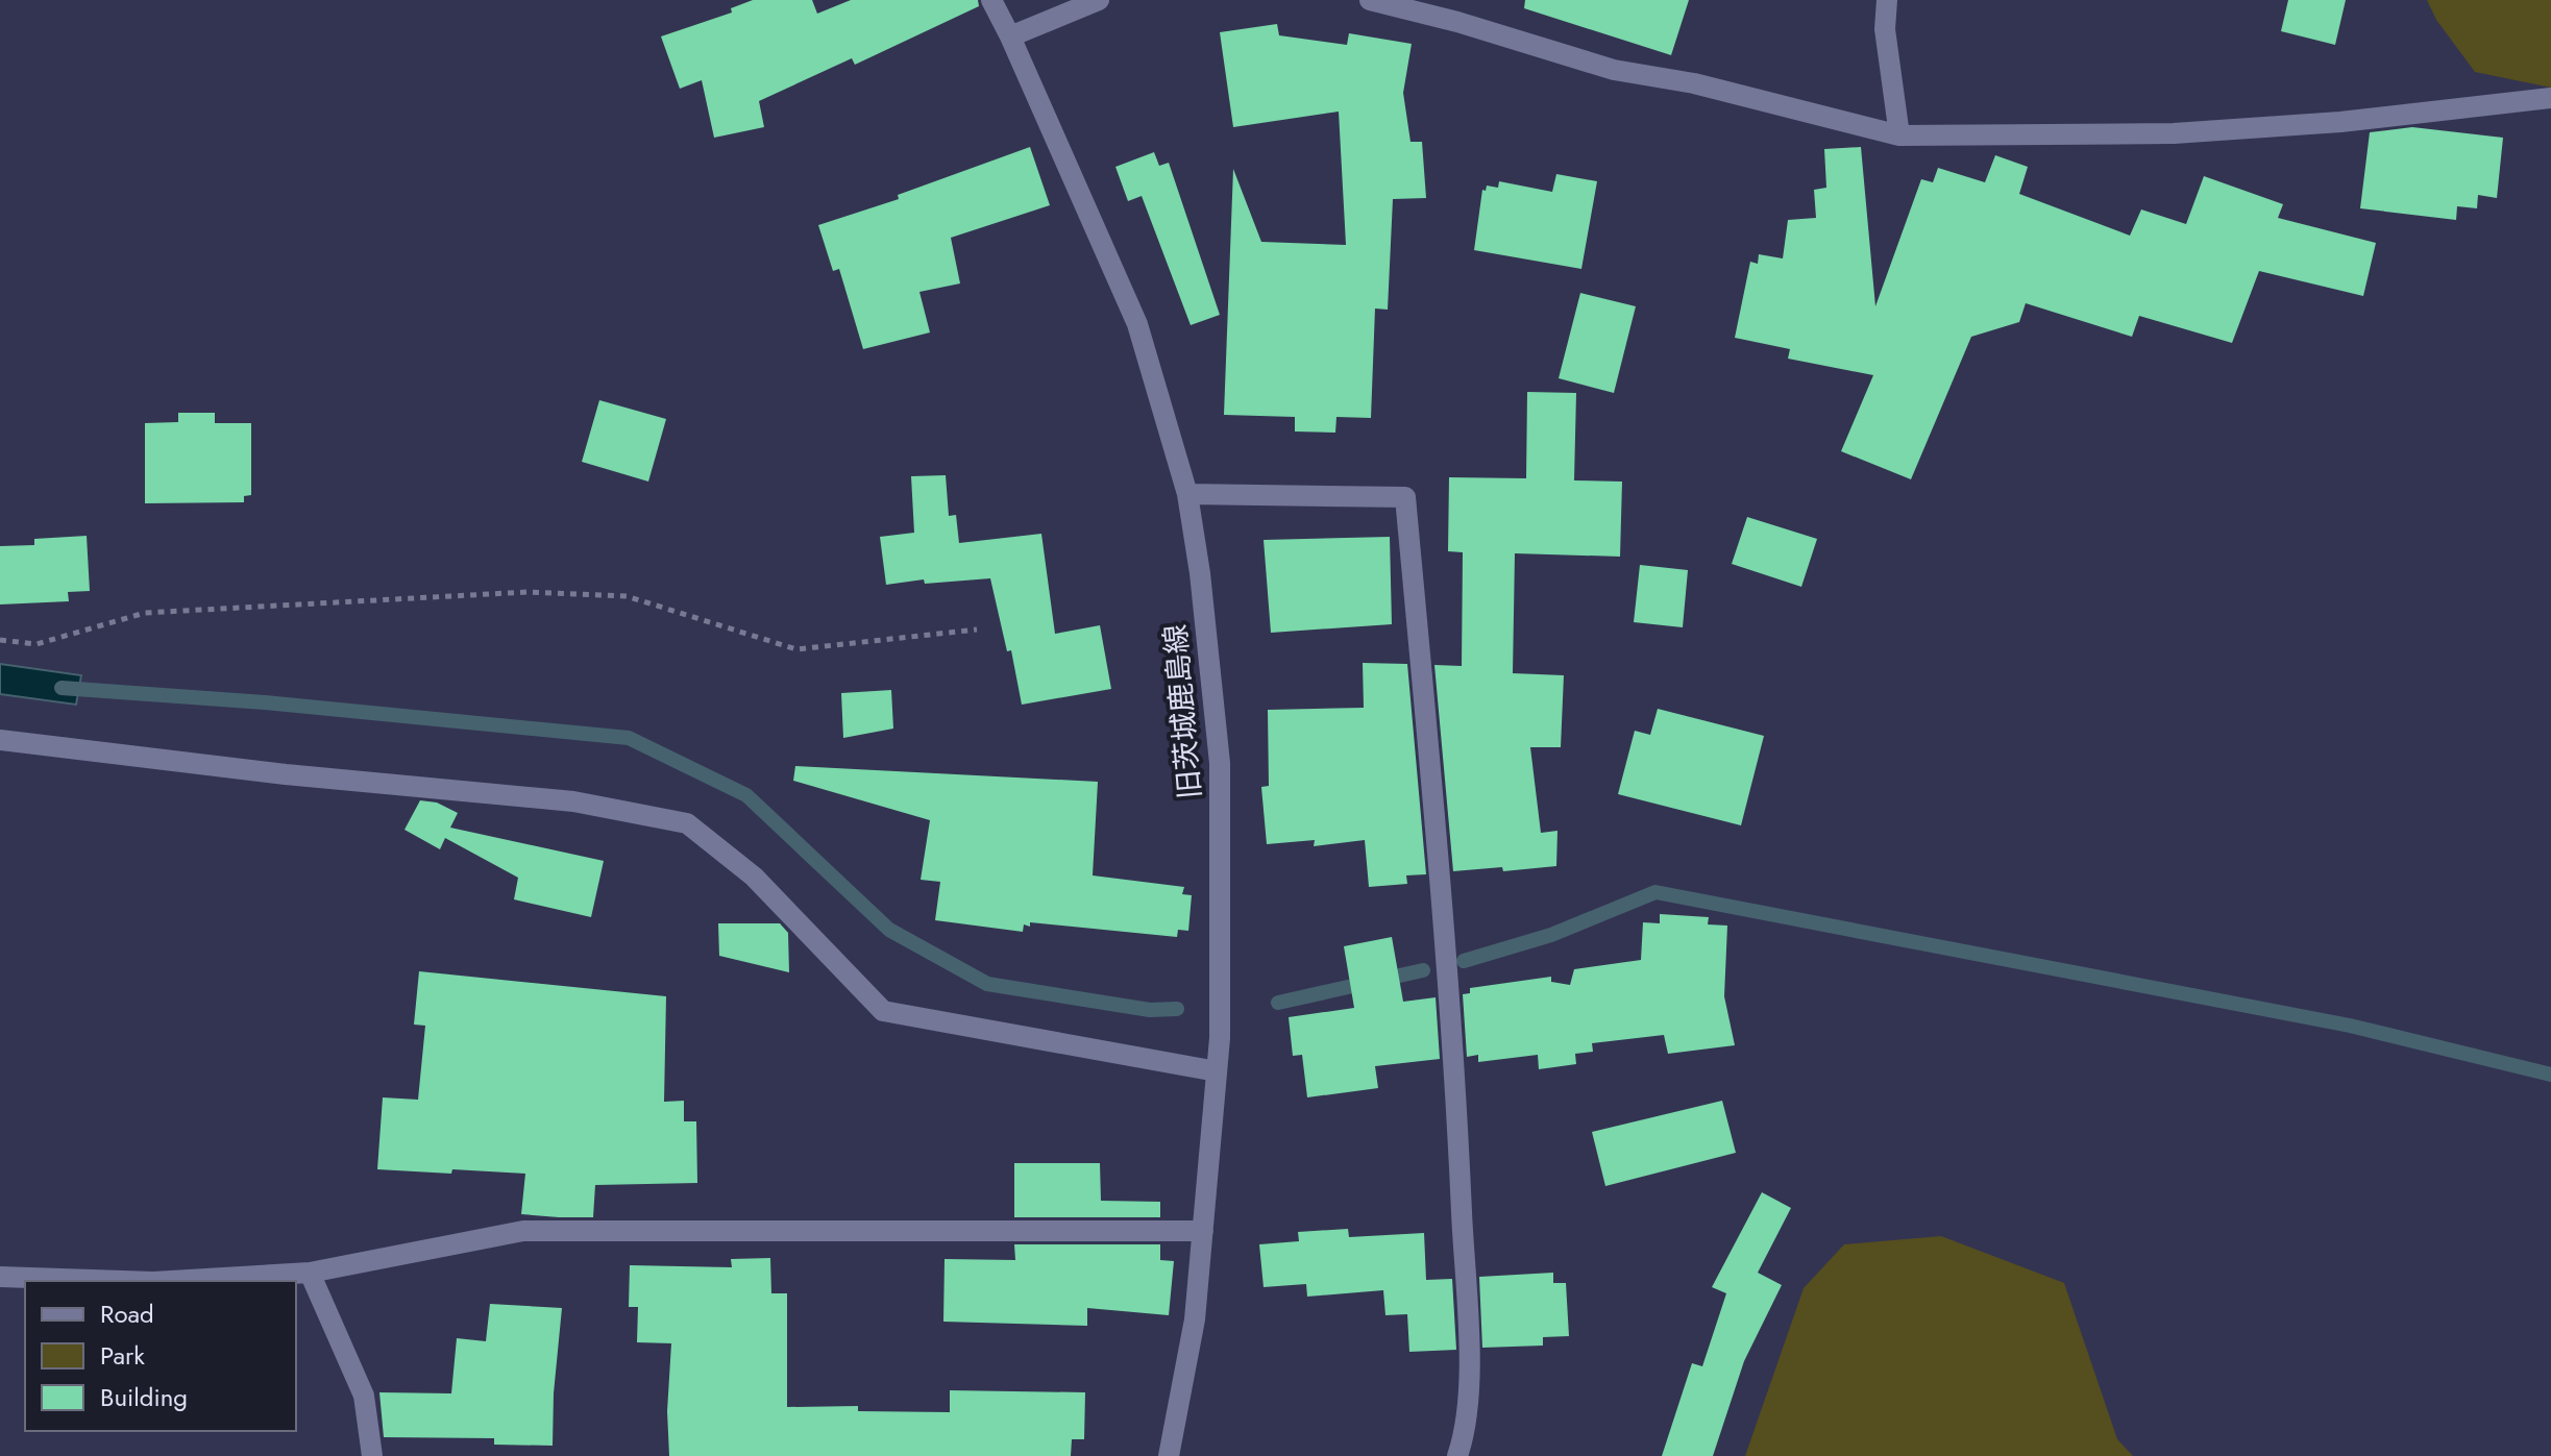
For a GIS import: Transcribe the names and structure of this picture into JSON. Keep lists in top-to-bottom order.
{
  "streets": {
    "street": ["旧茨城鹿島線"]
  },
  "legend": ["Road", "Park", "Building"]
}
